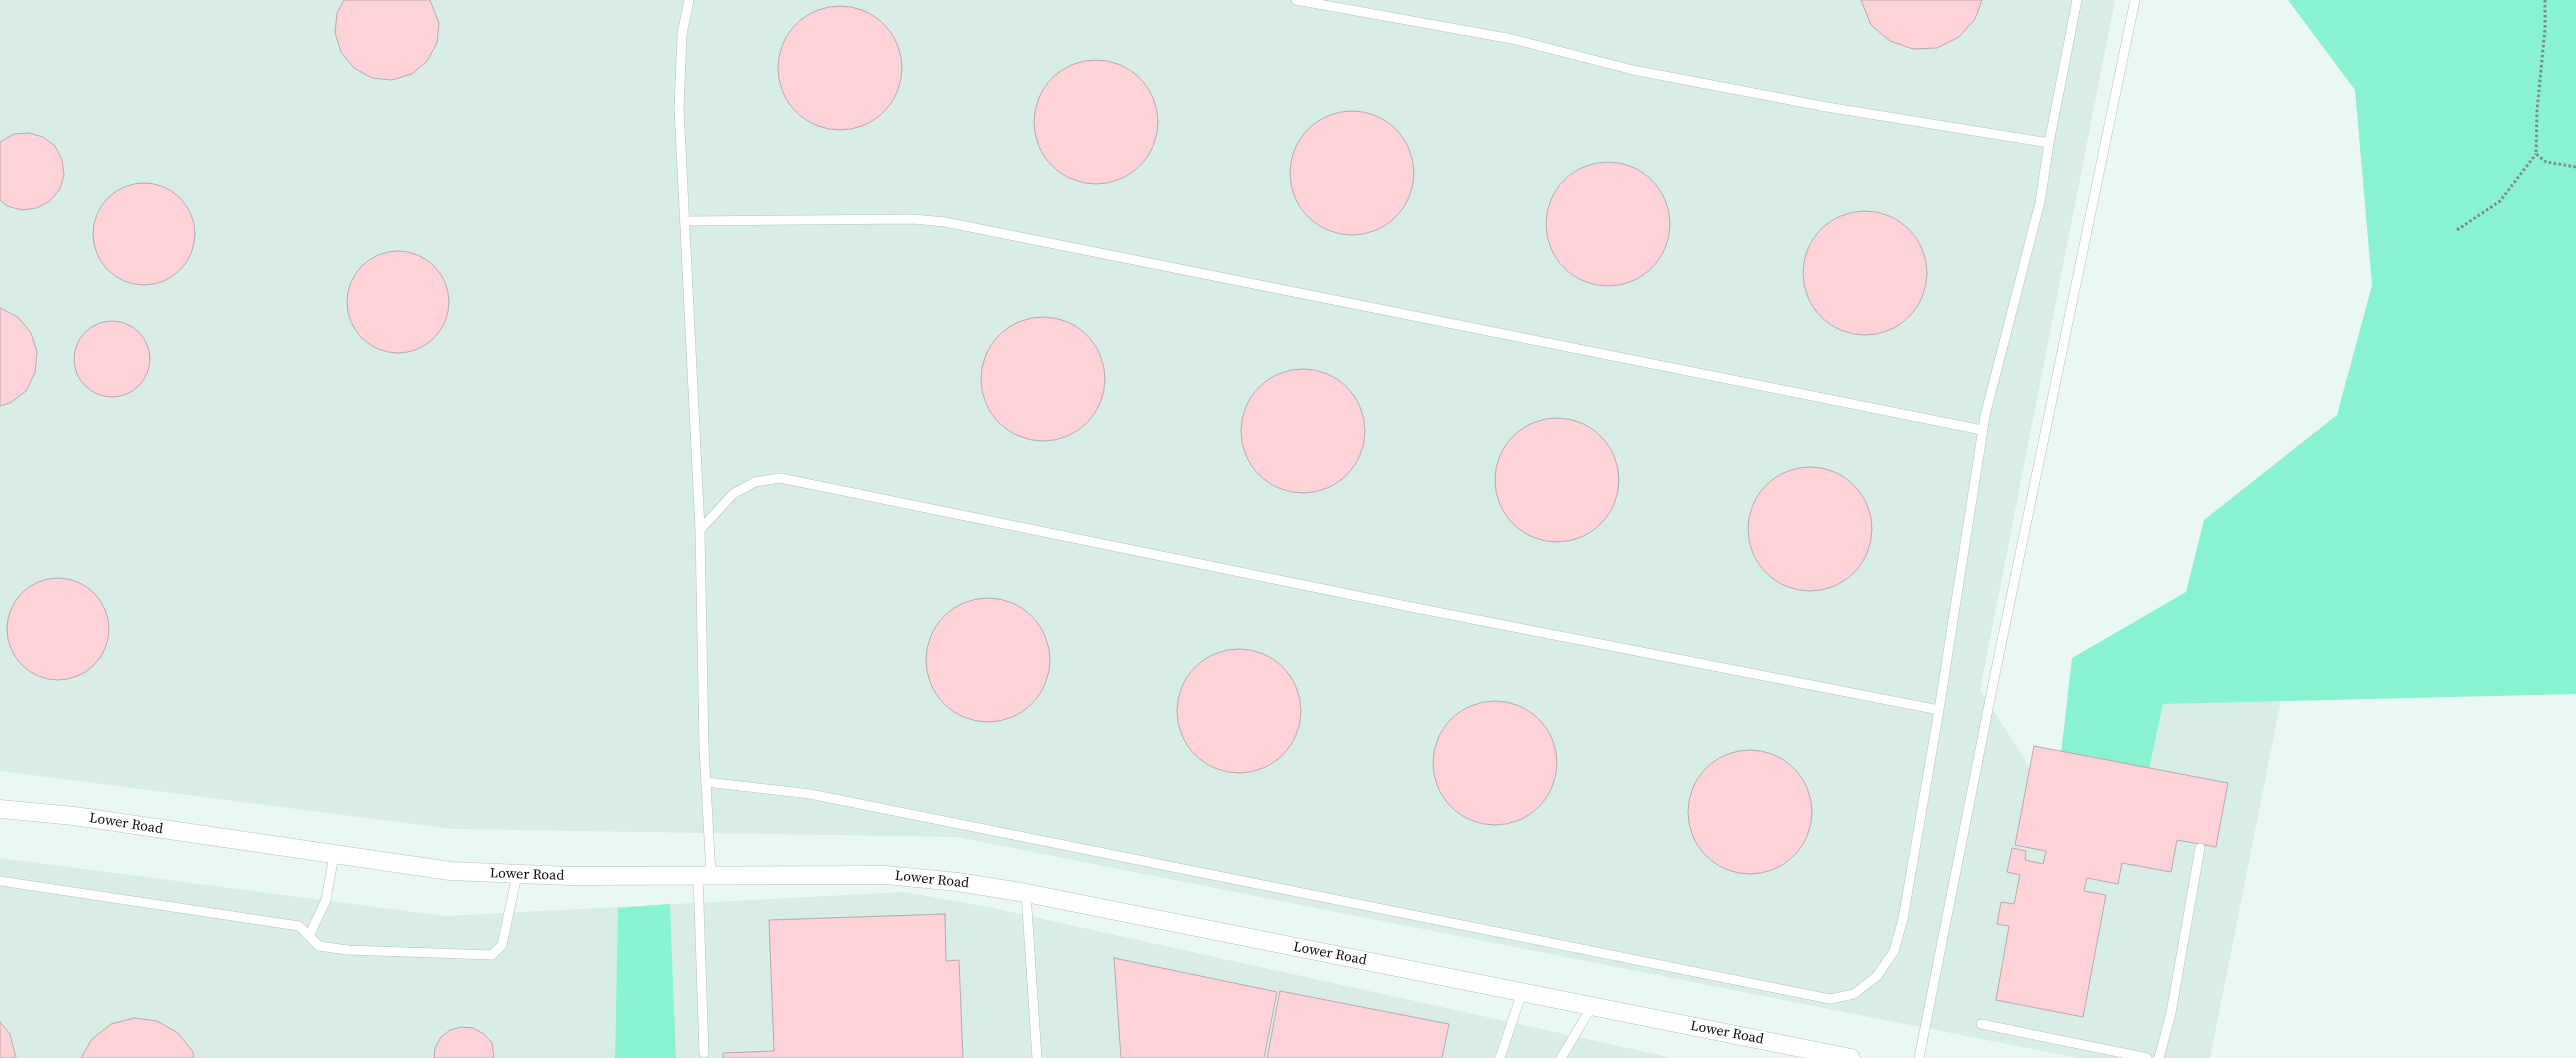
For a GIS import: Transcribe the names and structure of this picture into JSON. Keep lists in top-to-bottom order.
{
  "streets": {
    "street": ["Lower Road"]
  }
}
